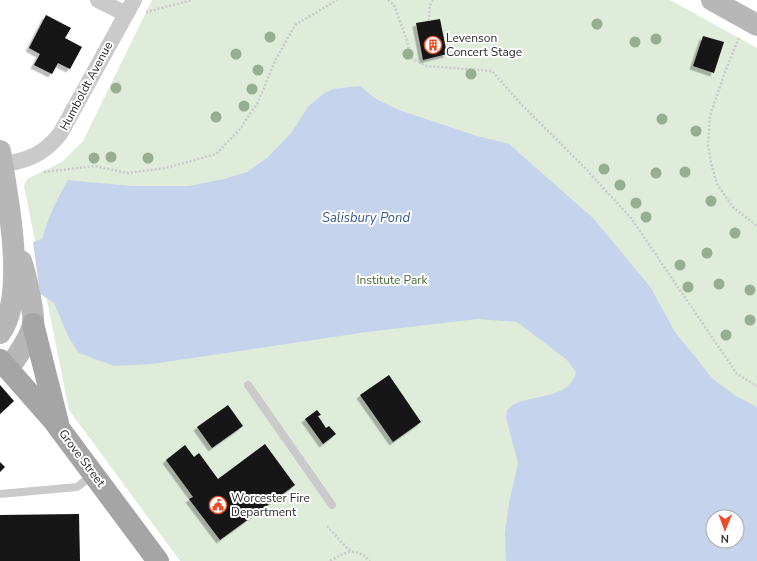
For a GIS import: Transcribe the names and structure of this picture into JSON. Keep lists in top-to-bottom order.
{
  "streets": {
    "main road": ["Grove Street"],
    "street": ["Humboldt Avenue"]
  },
  "water": ["Salisbury Pond"],
  "parks": ["Institute Park"],
  "places": {
    "building": ["Levenson Concert Stage"],
    "public building": ["Worcester Fire Department"]
  },
  "north": "bottom"
}
